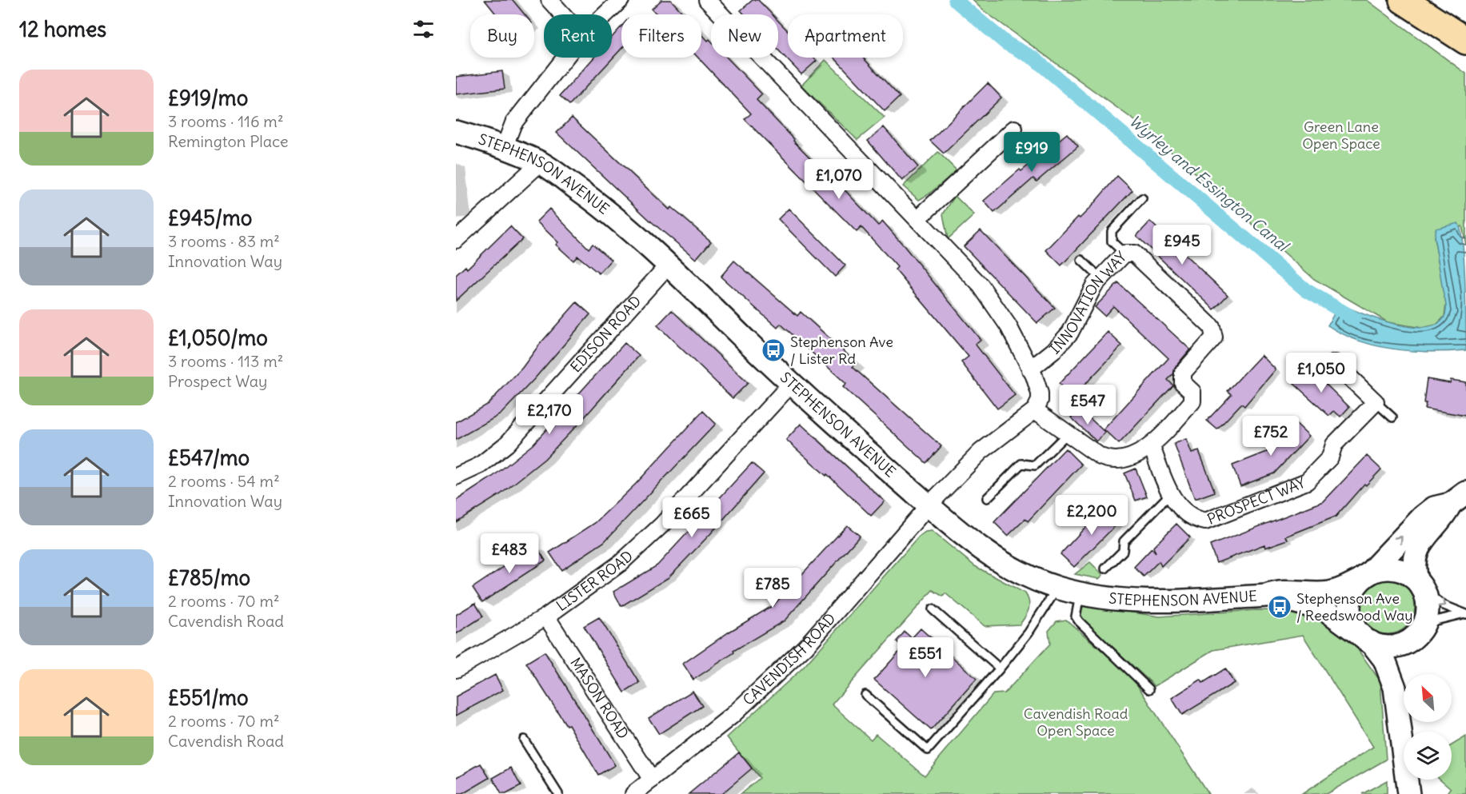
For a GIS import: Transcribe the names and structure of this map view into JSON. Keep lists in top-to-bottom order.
{
  "streets": {
    "street": [
      "STEPHENSON AVENUE",
      "INNOVATION WAY",
      "EDISON ROAD",
      "PROSPECT WAY",
      "LISTER ROAD",
      "CAVENDISH ROAD",
      "MASON ROAD"
    ]
  },
  "crossings": [
    ["STEPHENSON AVENUE", "EDISON ROAD"],
    ["STEPHENSON AVENUE", "LISTER ROAD"],
    ["STEPHENSON AVENUE", "CAVENDISH ROAD"],
    ["INNOVATION WAY", "PROSPECT WAY"],
    ["INNOVATION WAY", "CAVENDISH ROAD"],
    ["LISTER ROAD", "MASON ROAD"],
    ["CAVENDISH ROAD", "MASON ROAD"]
  ],
  "water": ["Wyrley and Essington Canal"],
  "parks": ["Green Lane Open Space", "Cavendish Road Open Space"],
  "places": {
    "bus stop": ["Stephenson Ave / Lister Rd", "Stephenson Ave / Reedswood Way"]
  },
  "north": "top left",
  "page": {
    "heading": "12 homes",
    "chip": [
      "Buy",
      "Rent",
      "Filters",
      "New",
      "Apartment"
    ],
    "list": [
      {
        "name": "£919/mo",
        "note": "3 rooms · 116 m² · Remington Place"
      },
      {
        "name": "£945/mo",
        "note": "3 rooms · 83 m² · Innovation Way"
      },
      {
        "name": "£1,050/mo",
        "note": "3 rooms · 113 m² · Prospect Way"
      },
      {
        "name": "£547/mo",
        "note": "2 rooms · 54 m² · Innovation Way"
      },
      {
        "name": "£785/mo",
        "note": "2 rooms · 70 m² · Cavendish Road"
      },
      {
        "name": "£551/mo",
        "note": "2 rooms · 70 m² · Cavendish Road"
      }
    ],
    "price": [
      "£919",
      "£1,070",
      "£945",
      "£1,050",
      "£547",
      "£2,170",
      "£752",
      "£2,200",
      "£665",
      "£483",
      "£785",
      "£551"
    ]
  }
}
